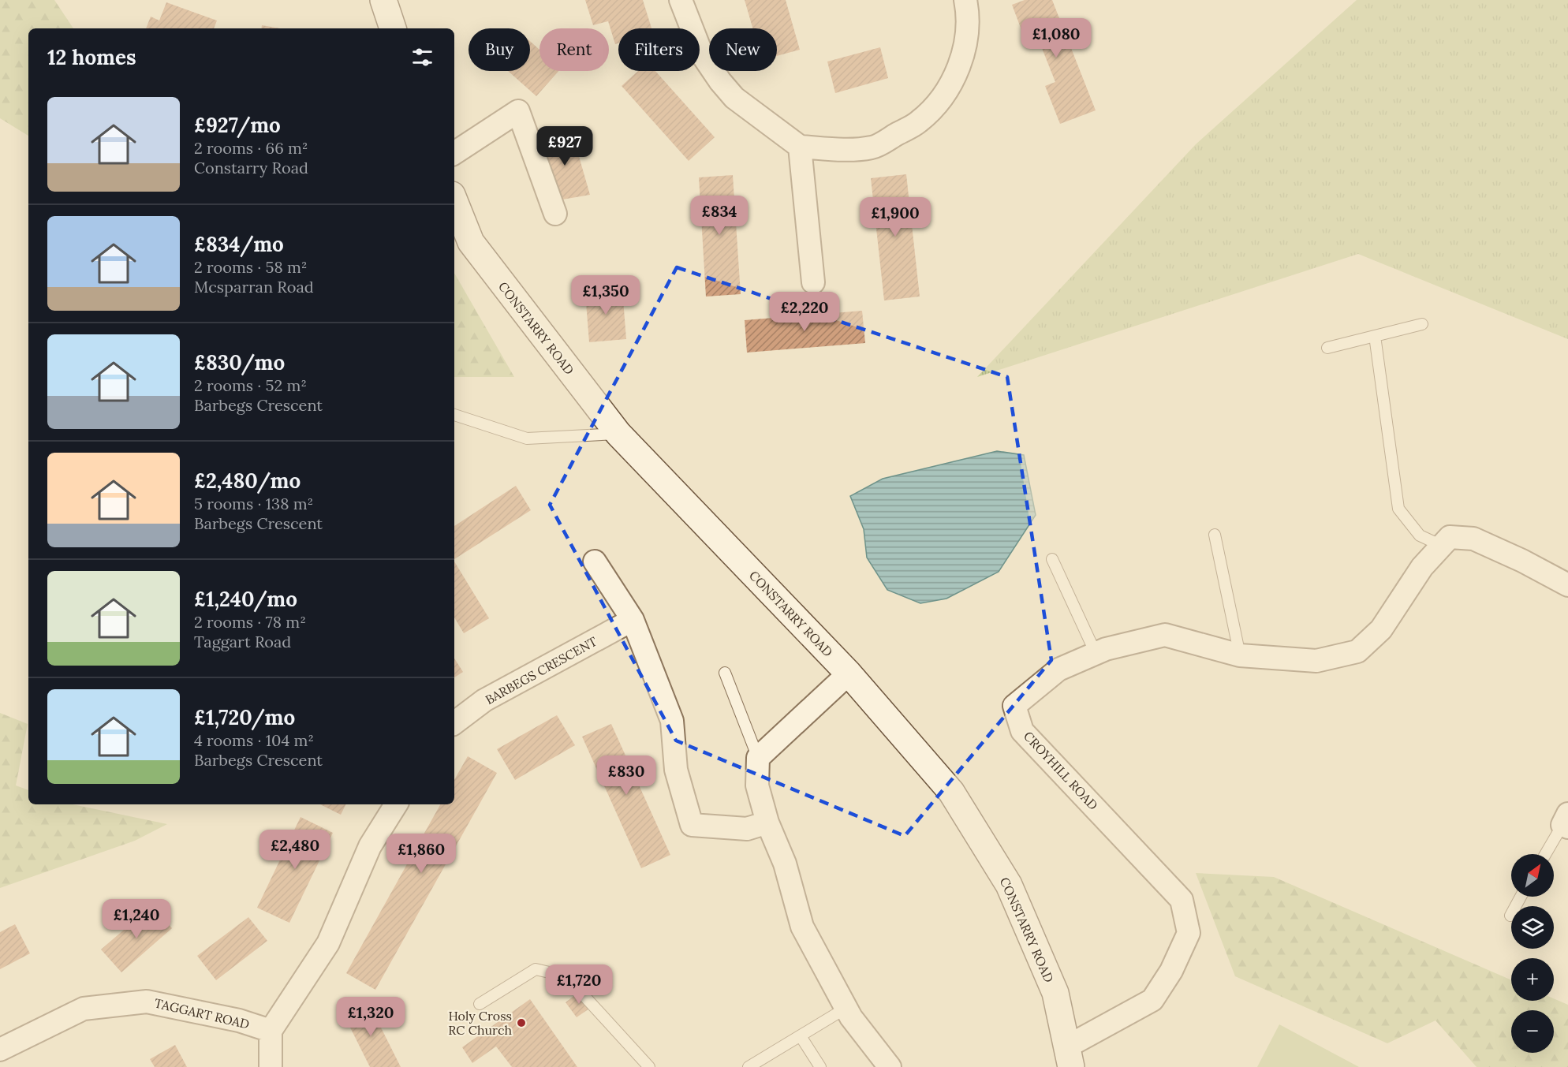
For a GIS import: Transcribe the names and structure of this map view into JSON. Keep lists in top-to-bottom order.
{
  "streets": {
    "main road": ["CONSTARRY ROAD"],
    "street": ["BARBEGS CRESCENT", "CROYHILL ROAD", "TAGGART ROAD"]
  },
  "crossings": [
    ["CONSTARRY ROAD", "CROYHILL ROAD"]
  ],
  "places": ["Holy Cross RC Church"],
  "north": "top right",
  "page": {
    "price": [
      "£1,080",
      "£927",
      "£834",
      "£1,900",
      "£1,350",
      "£2,220",
      "£830",
      "£2,480",
      "£1,860",
      "£1,240",
      "£1,720",
      "£1,320"
    ],
    "chip": [
      "Buy",
      "Rent",
      "Filters",
      "New"
    ],
    "heading": "12 homes",
    "list": [
      {
        "name": "£927/mo",
        "note": "2 rooms · 66 m² · Constarry Road"
      },
      {
        "name": "£834/mo",
        "note": "2 rooms · 58 m² · Mcsparran Road"
      },
      {
        "name": "£830/mo",
        "note": "2 rooms · 52 m² · Barbegs Crescent"
      },
      {
        "name": "£2,480/mo",
        "note": "5 rooms · 138 m² · Barbegs Crescent"
      },
      {
        "name": "£1,240/mo",
        "note": "2 rooms · 78 m² · Taggart Road"
      },
      {
        "name": "£1,720/mo",
        "note": "4 rooms · 104 m² · Barbegs Crescent"
      }
    ],
    "map_buttons": ["+", "−"]
  }
}
